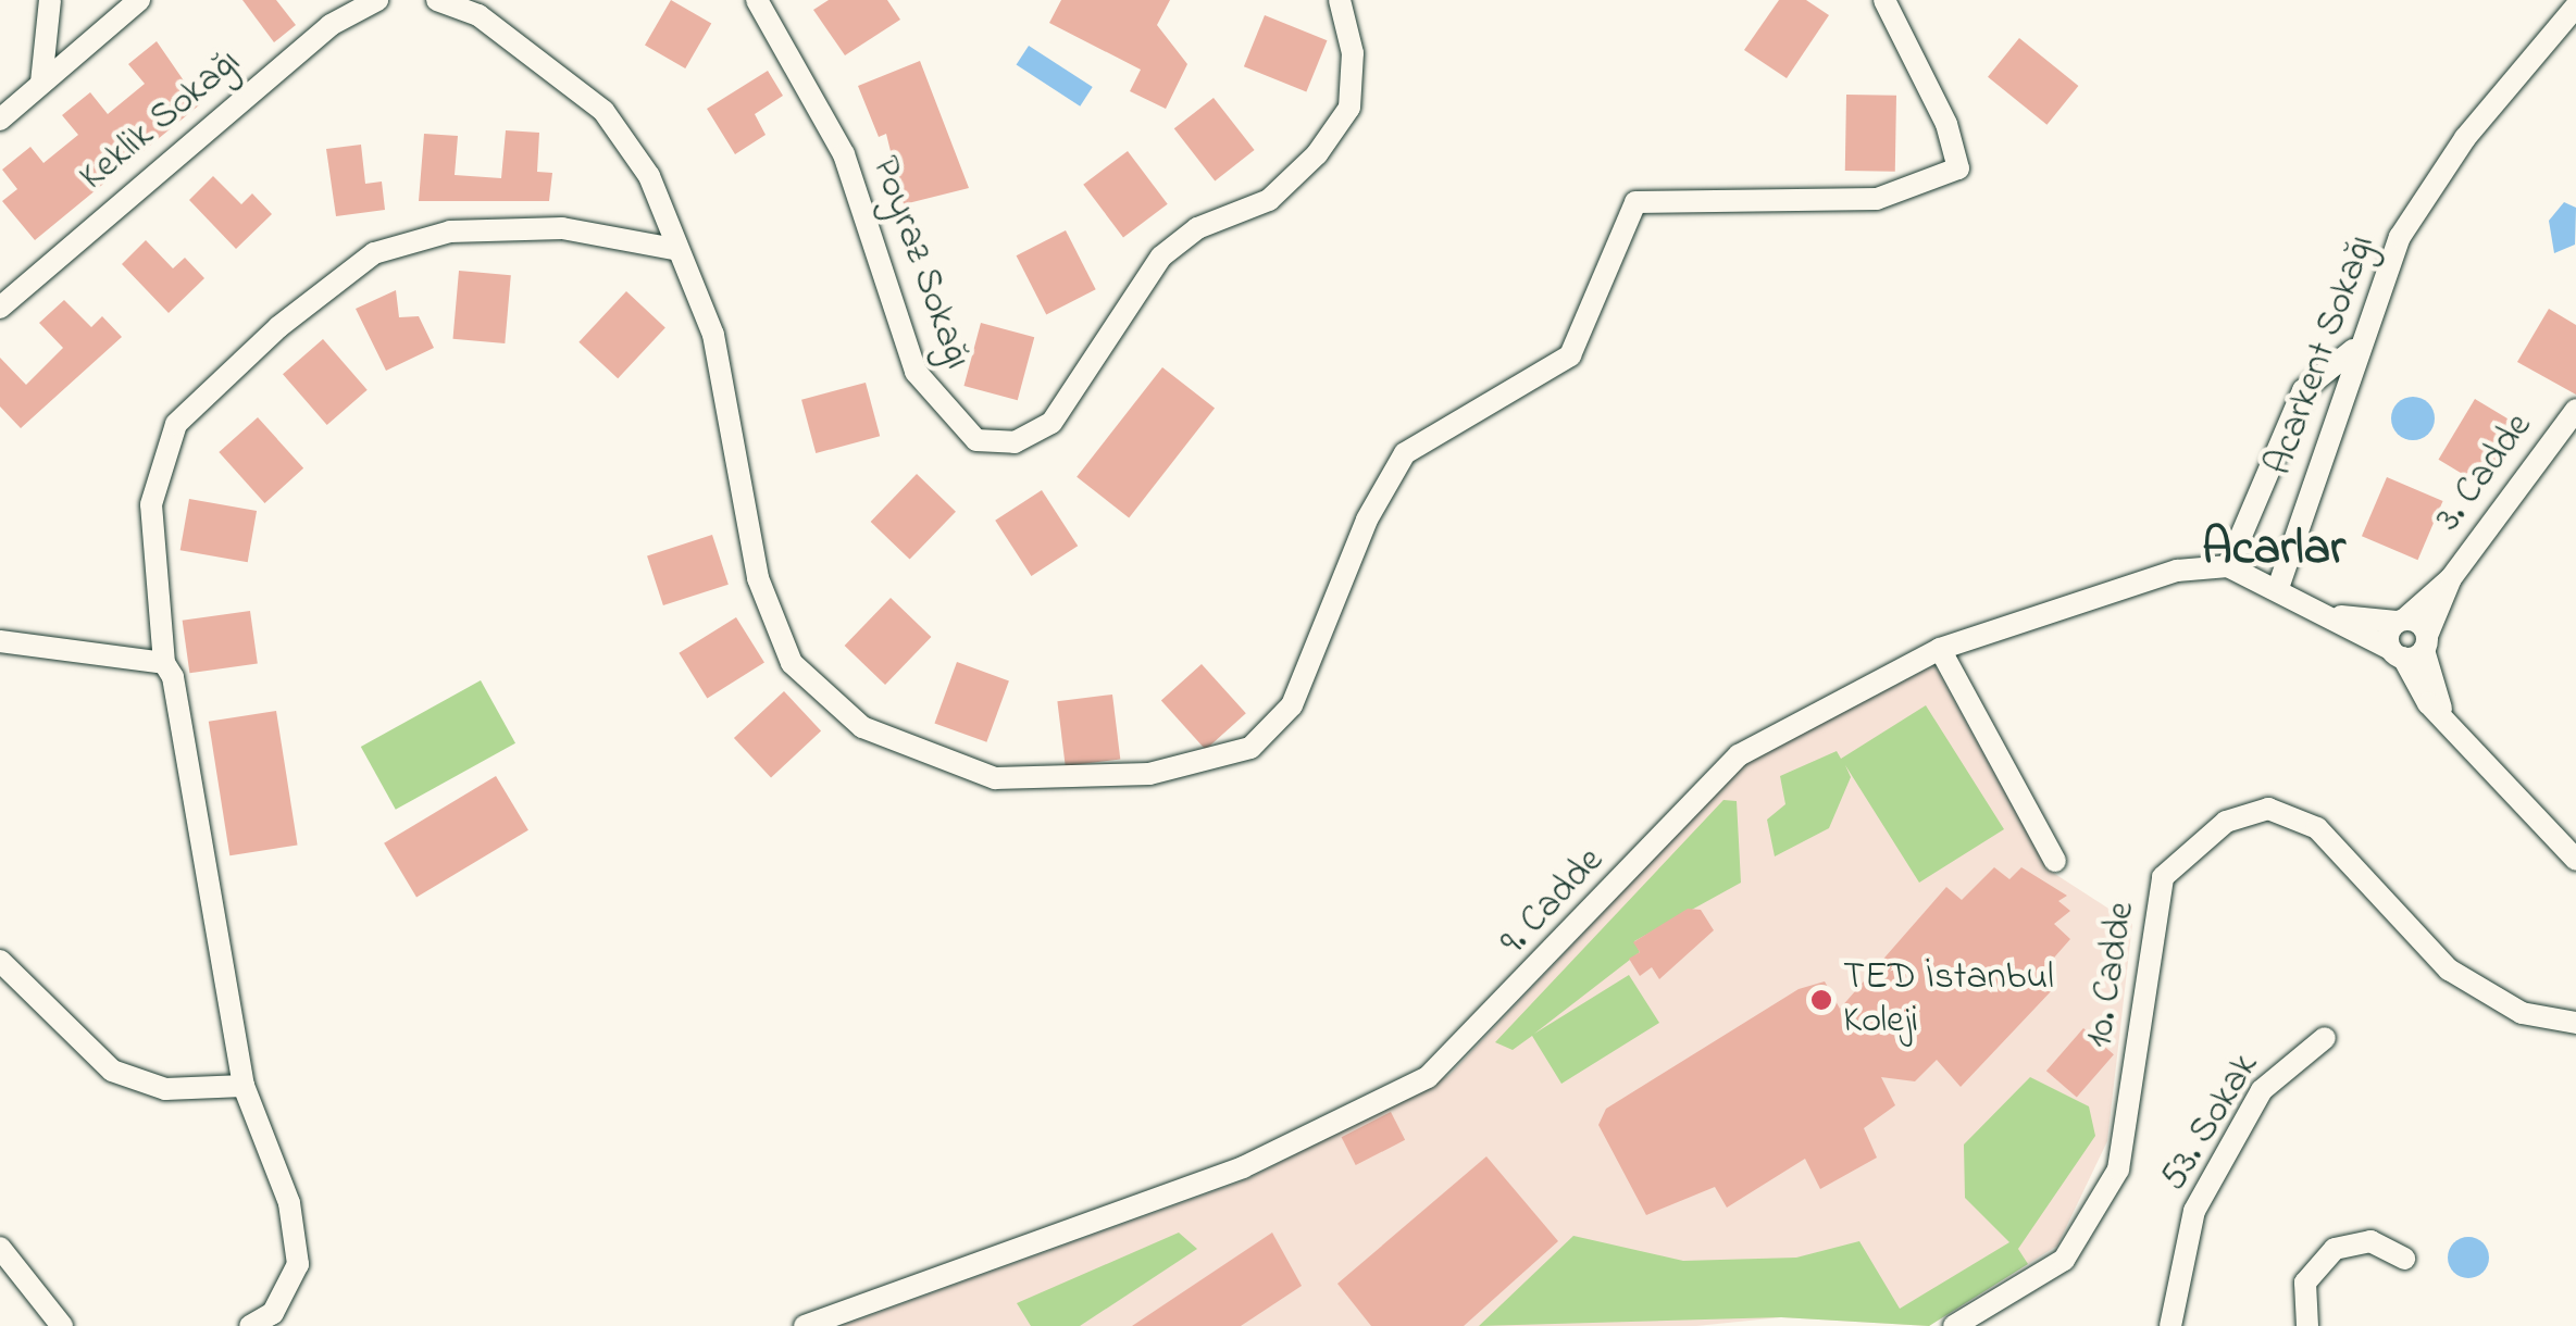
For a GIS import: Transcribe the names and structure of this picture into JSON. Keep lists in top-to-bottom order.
{
  "streets": {
    "street": [
      "Keklik Sokağı",
      "Poyraz Sokağı",
      "Acarkent Sokağı",
      "3. Cadde",
      "9. Cadde",
      "10. Cadde",
      "53. Sokak"
    ]
  },
  "crossings": [
    ["Acarkent Sokağı", "9. Cadde"]
  ],
  "districts": ["Acarlar"],
  "places": ["TED İstanbul Koleji"]
}
